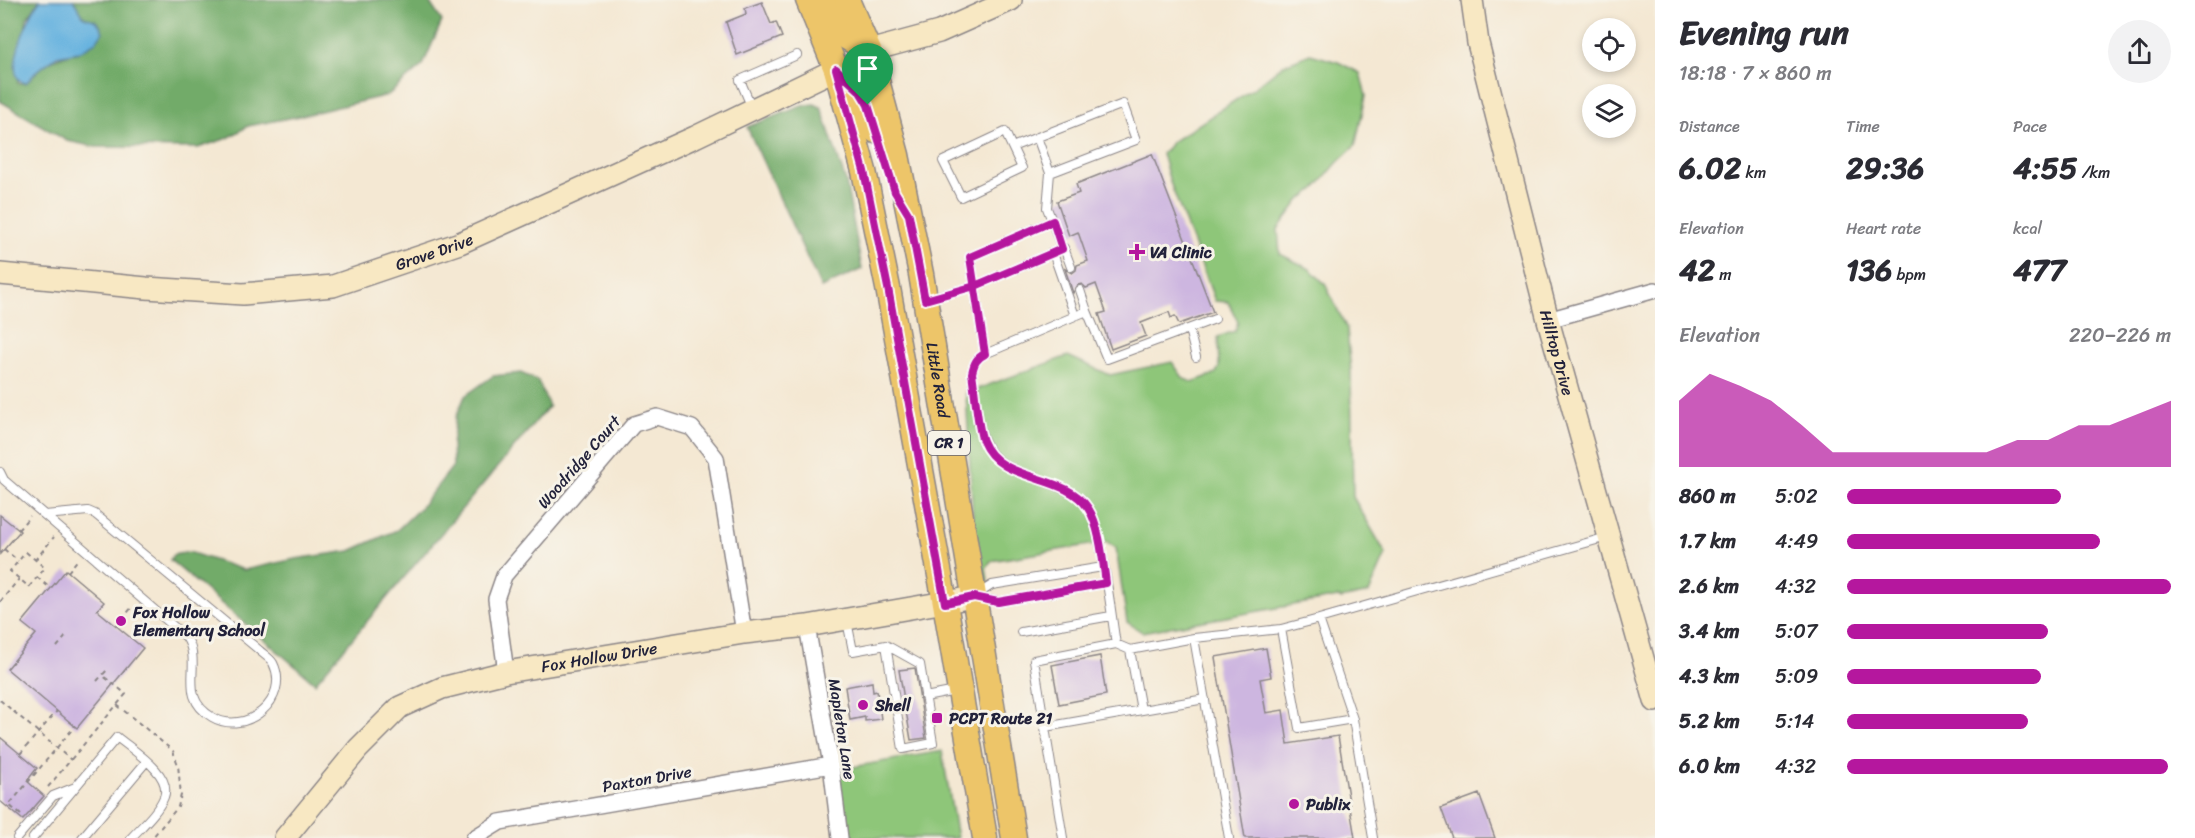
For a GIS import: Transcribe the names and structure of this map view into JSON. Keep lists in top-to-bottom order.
{
  "streets": {
    "main road": ["Little Road", "CR 1"],
    "street": [
      "Grove Drive",
      "Hilltop Drive",
      "Woodridge Court",
      "Fox Hollow Drive",
      "Mapleton Lane",
      "Paxton Drive"
    ]
  },
  "crossings": [
    ["Grove Drive", "Little Road"],
    ["Little Road", "Fox Hollow Drive"],
    ["Woodridge Court", "Fox Hollow Drive"],
    ["Fox Hollow Drive", "Mapleton Lane"],
    ["Mapleton Lane", "Paxton Drive"]
  ],
  "places": {
    "health": ["VA Clinic"],
    "other": ["Fox Hollow Elementary School", "Shell", "Publix"],
    "transit": ["PCPT Route 21"]
  },
  "page": {
    "heading": ["Evening run", "18:18 · 7 × 860 m"],
    "stats": [
      ["Distance", "6.02 km"],
      ["Time", "29:36"],
      ["Pace", "4:55 /km"],
      ["Elevation", "42 m"],
      ["Heart rate", "136 bpm"],
      ["kcal", "477"]
    ],
    "chart": ["Elevation", "220–226 m"],
    "list": [
      {
        "name": "860 m",
        "note": "5:02"
      },
      {
        "name": "1.7 km",
        "note": "4:49"
      },
      {
        "name": "2.6 km",
        "note": "4:32"
      },
      {
        "name": "3.4 km",
        "note": "5:07"
      },
      {
        "name": "4.3 km",
        "note": "5:09"
      },
      {
        "name": "5.2 km",
        "note": "5:14"
      },
      {
        "name": "6.0 km",
        "note": "4:32"
      }
    ]
  }
}
